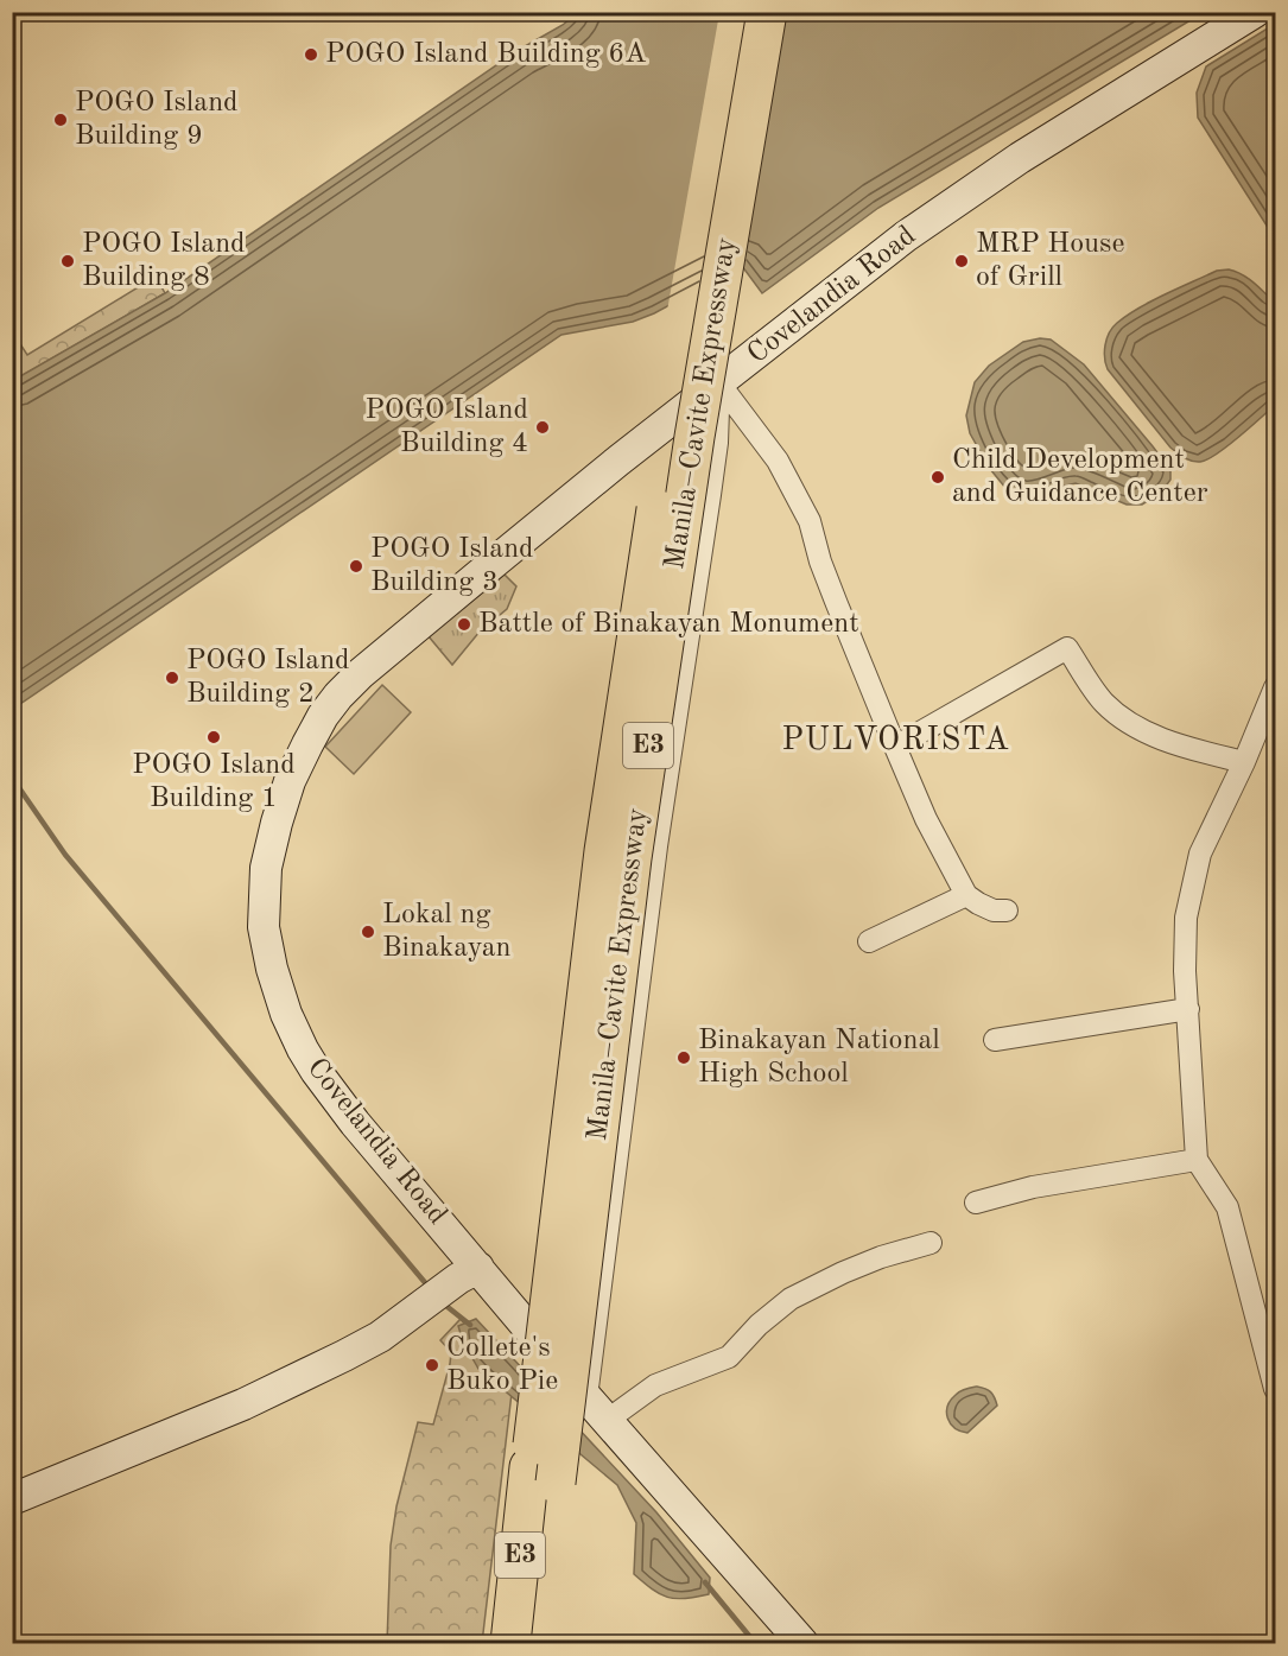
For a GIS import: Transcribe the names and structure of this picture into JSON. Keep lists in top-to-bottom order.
{
  "streets": {
    "highway": ["Manila–Cavite Expressway", "E3"],
    "main road": ["Covelandia Road"]
  },
  "districts": ["PULVORISTA"],
  "places": [
    "POGO Island Building 6A",
    "POGO Island Building 9",
    "POGO Island Building 8",
    "MRP House of Grill",
    "POGO Island Building 4",
    "Child Development and Guidance Center",
    "POGO Island Building 3",
    "Battle of Binakayan Monument",
    "POGO Island Building 2",
    "POGO Island Building 1",
    "Lokal ng Binakayan",
    "Binakayan National High School",
    "Collete's Buko Pie"
  ]
}
